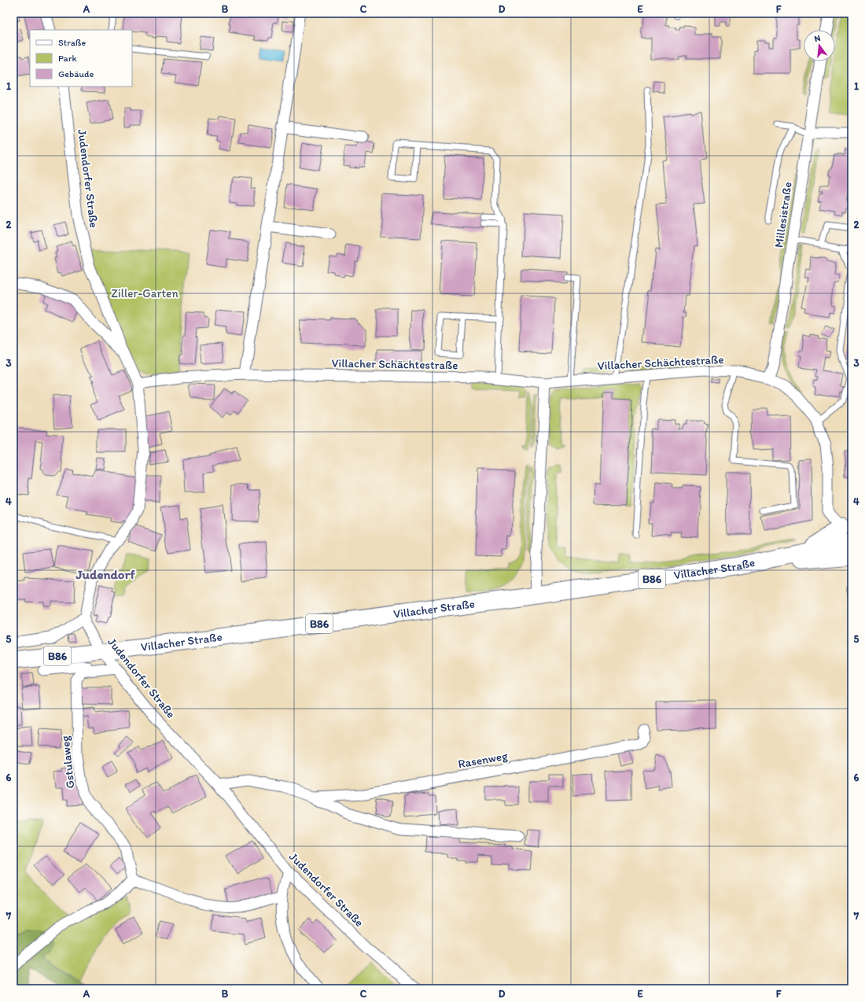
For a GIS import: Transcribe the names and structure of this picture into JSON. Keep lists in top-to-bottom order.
{
  "streets": {
    "main road": ["Villacher Straße", "B86"],
    "street": [
      "Judendorfer Straße",
      "Millesistraße",
      "Villacher Schächtestraße",
      "Rasenweg",
      "Gstulaweg"
    ]
  },
  "crossings": [
    ["Judendorfer Straße", "Villacher Schächtestraße"],
    ["Judendorfer Straße", "Villacher Straße"],
    ["Judendorfer Straße", "Rasenweg"],
    ["Judendorfer Straße", "Gstulaweg"],
    ["Millesistraße", "Villacher Schächtestraße"]
  ],
  "districts": ["Judendorf"],
  "parks": ["Ziller-Garten"],
  "legend": ["Straße", "Park", "Gebäude"],
  "north": "top",
  "grid": {
    "columns": [
      "A",
      "B",
      "C",
      "D",
      "E",
      "F"
    ],
    "rows": [
      "1",
      "2",
      "3",
      "4",
      "5",
      "6",
      "7"
    ]
  }
}
